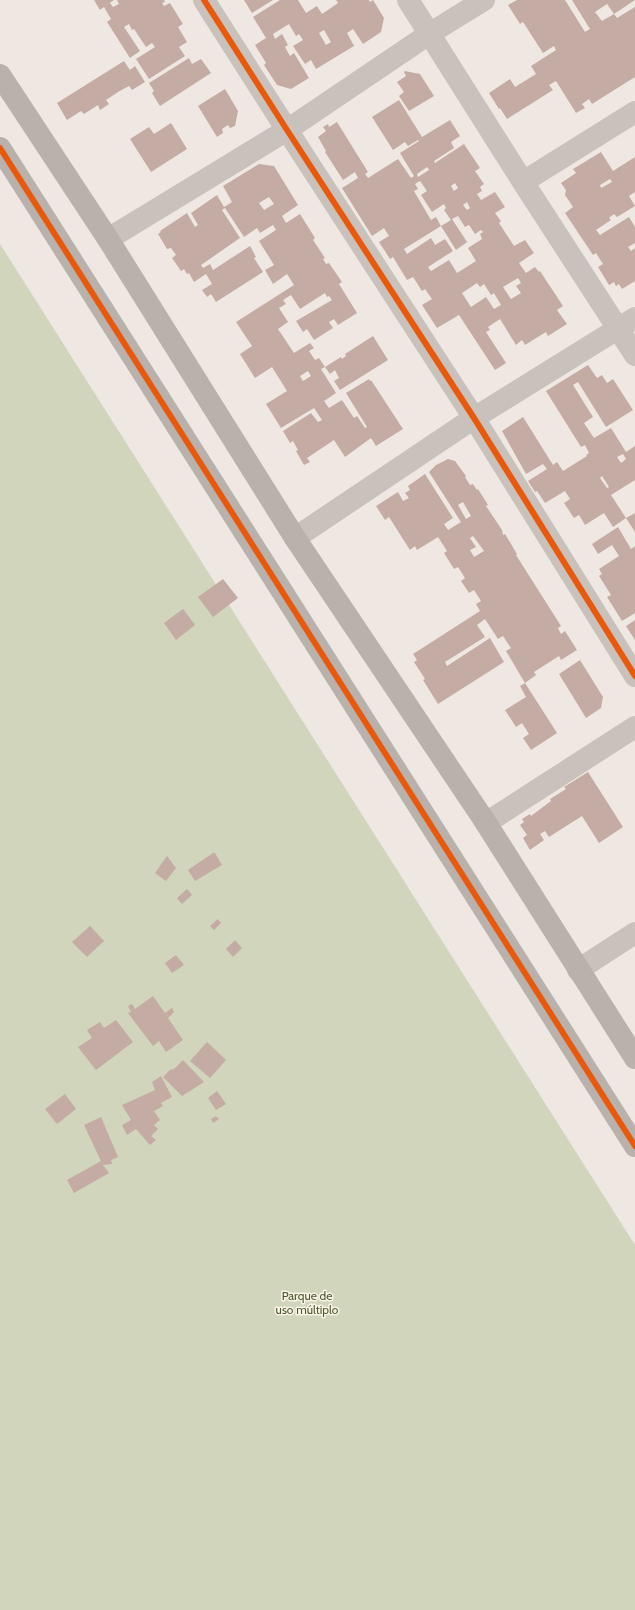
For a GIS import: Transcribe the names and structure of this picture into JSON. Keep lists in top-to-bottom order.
{
  "parks": ["Parque de uso múltiplo"]
}
